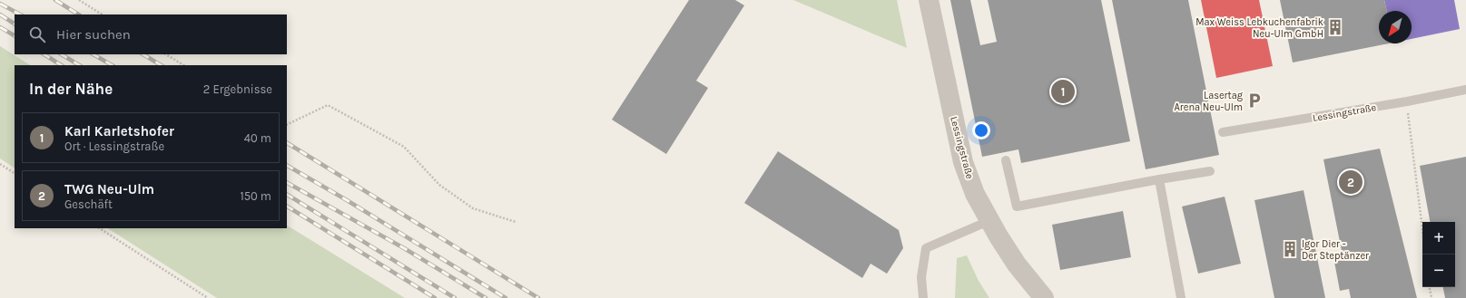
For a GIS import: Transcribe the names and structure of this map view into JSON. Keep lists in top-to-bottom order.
{
  "streets": {
    "street": ["Lessingstraße"]
  },
  "places": {
    "building": ["Max Weiss Lebkuchenfabrik Neu-Ulm GmbH", "Igor Dier - Der Steptänzer"],
    "parking": ["Lasertag Arena Neu-Ulm"]
  },
  "north": "bottom left",
  "page": {
    "search": "Hier suchen",
    "heading": ["In der Nähe", "2 Ergebnisse"],
    "pins": ["1", "2"],
    "list": [
      {
        "mark": "1",
        "name": "Karl Karletshofer",
        "note": "Ort · Lessingstraße",
        "value": "40 m"
      },
      {
        "mark": "2",
        "name": "TWG Neu-Ulm",
        "note": "Geschäft",
        "value": "150 m"
      }
    ],
    "map_buttons": ["+", "−"]
  }
}
